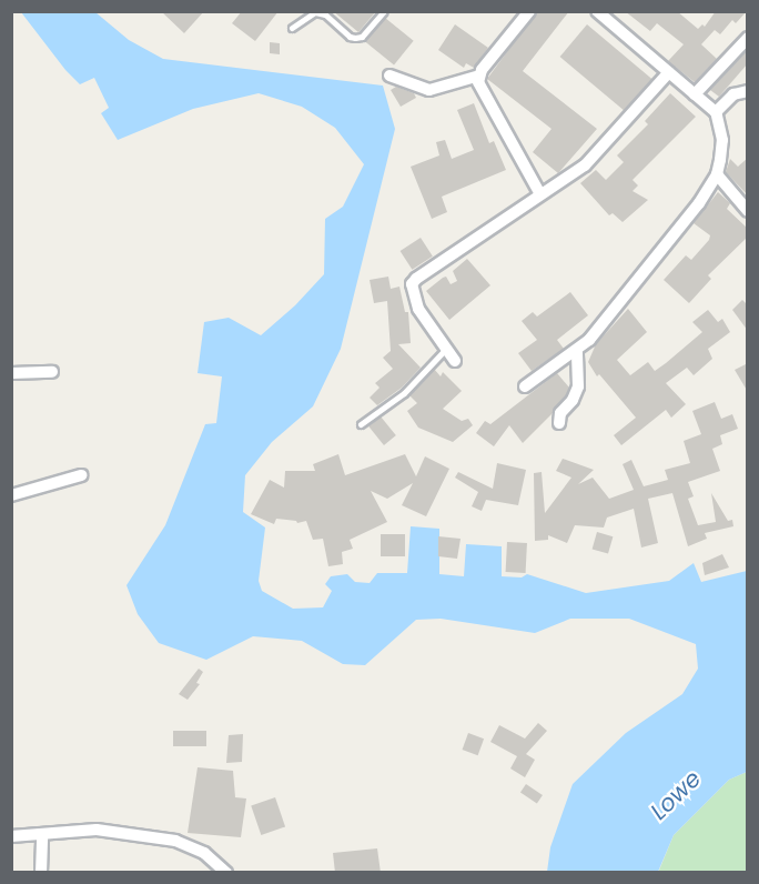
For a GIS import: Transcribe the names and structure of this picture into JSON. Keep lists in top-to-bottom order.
{
  "water": ["Lowe"]
}
